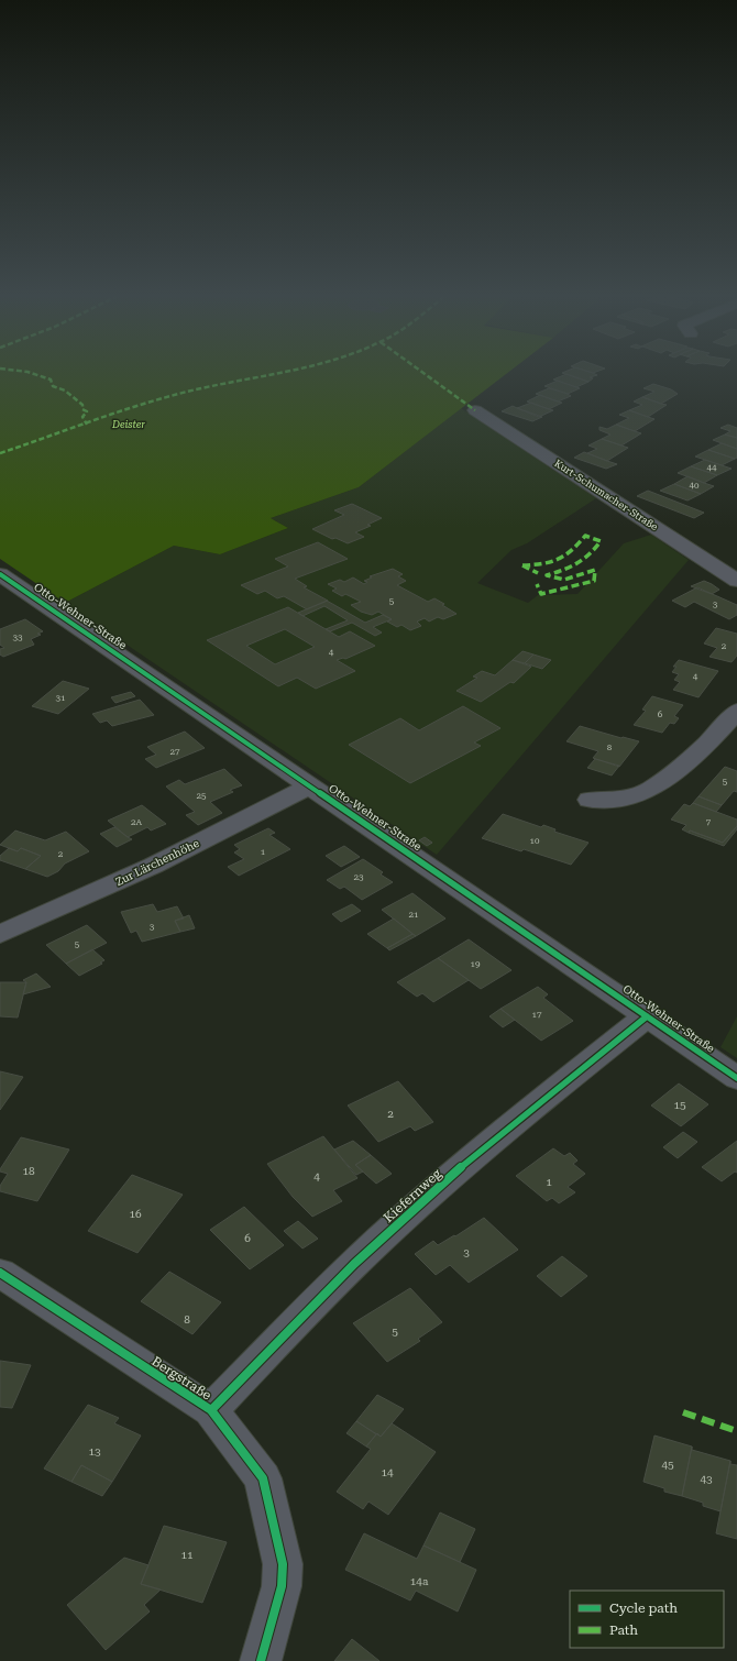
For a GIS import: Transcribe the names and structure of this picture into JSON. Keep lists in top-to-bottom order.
{
  "streets": {
    "street": [
      "Kurt-Schumacher-Straße",
      "Otto-Wehner-Straße",
      "Zur Lärchenhöhe",
      "Kiefernweg",
      "Bergstraße"
    ]
  },
  "crossings": [
    ["Otto-Wehner-Straße", "Zur Lärchenhöhe"],
    ["Otto-Wehner-Straße", "Kiefernweg"],
    ["Kiefernweg", "Bergstraße"]
  ],
  "parks": ["Deister"],
  "house_numbers": [
    "44",
    "40",
    "5",
    "3",
    "33",
    "2",
    "4",
    "4",
    "31",
    "6",
    "8",
    "27",
    "5",
    "25",
    "2A",
    "7",
    "10",
    "1",
    "2",
    "23",
    "21",
    "3",
    "5",
    "19",
    "17",
    "15",
    "2",
    "18",
    "4",
    "1",
    "16",
    "6",
    "3",
    "8",
    "5",
    "13",
    "45",
    "14",
    "43",
    "11",
    "14a"
  ],
  "legend": ["Cycle path", "Path"]
}
